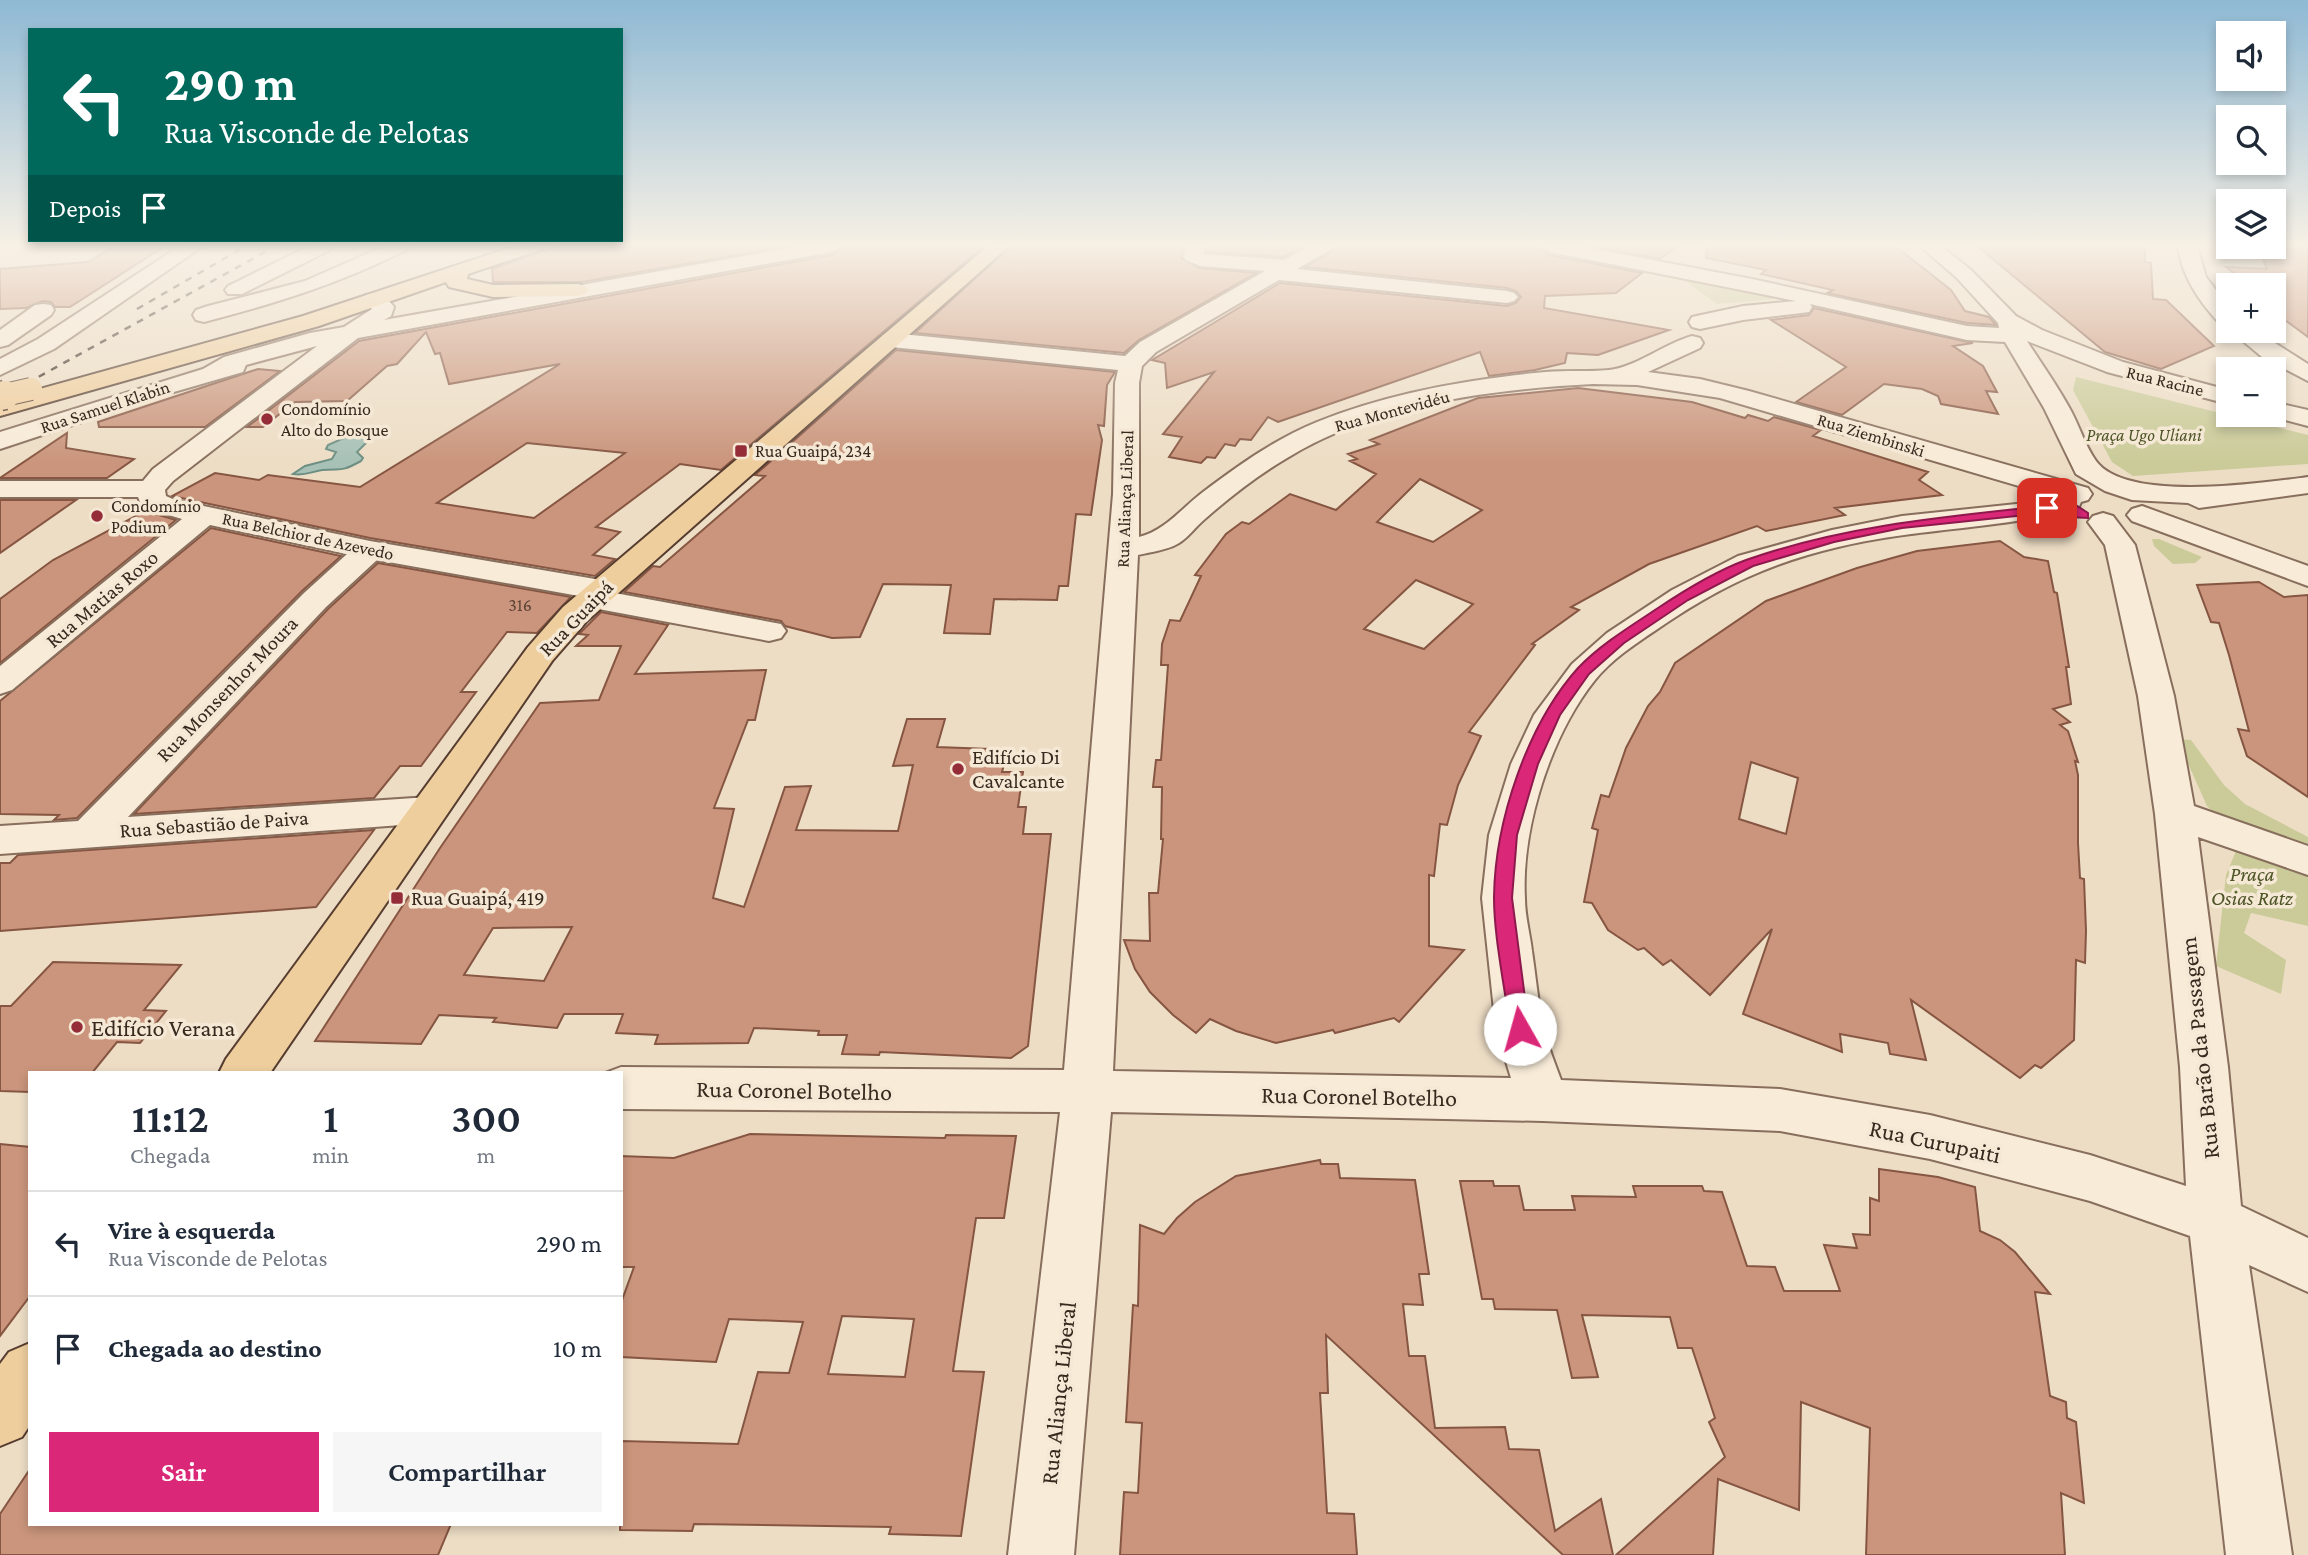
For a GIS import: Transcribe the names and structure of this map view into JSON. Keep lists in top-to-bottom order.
{
  "streets": {
    "main road": ["Rua Guaipá"],
    "street": [
      "Rua Racine",
      "Rua Samuel Klabin",
      "Rua Montevidéu",
      "Rua Ziembinski",
      "Rua Aliança Liberal",
      "Rua Belchior de Azevedo",
      "Rua Matias Roxo",
      "Rua Monsenhor Moura",
      "Rua Sebastião de Paiva",
      "Rua Barão da Passagem",
      "Rua Coronel Botelho",
      "Rua Curupaiti"
    ]
  },
  "crossings": [
    ["Rua Racine", "Rua Barão da Passagem"],
    ["Rua Montevidéu", "Rua Ziembinski"],
    ["Rua Montevidéu", "Rua Aliança Liberal"],
    ["Rua Ziembinski", "Rua Barão da Passagem"],
    ["Rua Aliança Liberal", "Rua Coronel Botelho"],
    ["Rua Belchior de Azevedo", "Rua Matias Roxo"],
    ["Rua Belchior de Azevedo", "Rua Guaipá"],
    ["Rua Belchior de Azevedo", "Rua Monsenhor Moura"],
    ["Rua Guaipá", "Rua Sebastião de Paiva"],
    ["Rua Monsenhor Moura", "Rua Sebastião de Paiva"],
    ["Rua Barão da Passagem", "Rua Curupaiti"],
    ["Rua Coronel Botelho", "Rua Curupaiti"]
  ],
  "parks": ["Praça Ugo Uliani", "Praça Osias Ratz"],
  "places": {
    "other": [
      "Condomínio Alto do Bosque",
      "Condomínio Podium",
      "Edifício Di Cavalcante",
      "Edifício Verana"
    ],
    "transit": ["Rua Guaipá, 234", "Rua Guaipá, 419"]
  },
  "house_numbers": ["316"],
  "page": {
    "map_buttons": ["+", "−"],
    "turn": ["290 m", "Rua Visconde de Pelotas"],
    "then": "Depois",
    "eta": [
      "11:12",
      "Chegada",
      "1",
      "min",
      "300",
      "m"
    ],
    "list": [
      {
        "name": "Vire à esquerda",
        "note": "Rua Visconde de Pelotas",
        "value": "290 m"
      },
      {
        "name": "Chegada ao destino",
        "value": "10 m"
      }
    ],
    "buttons": ["Sair", "Compartilhar"]
  }
}
